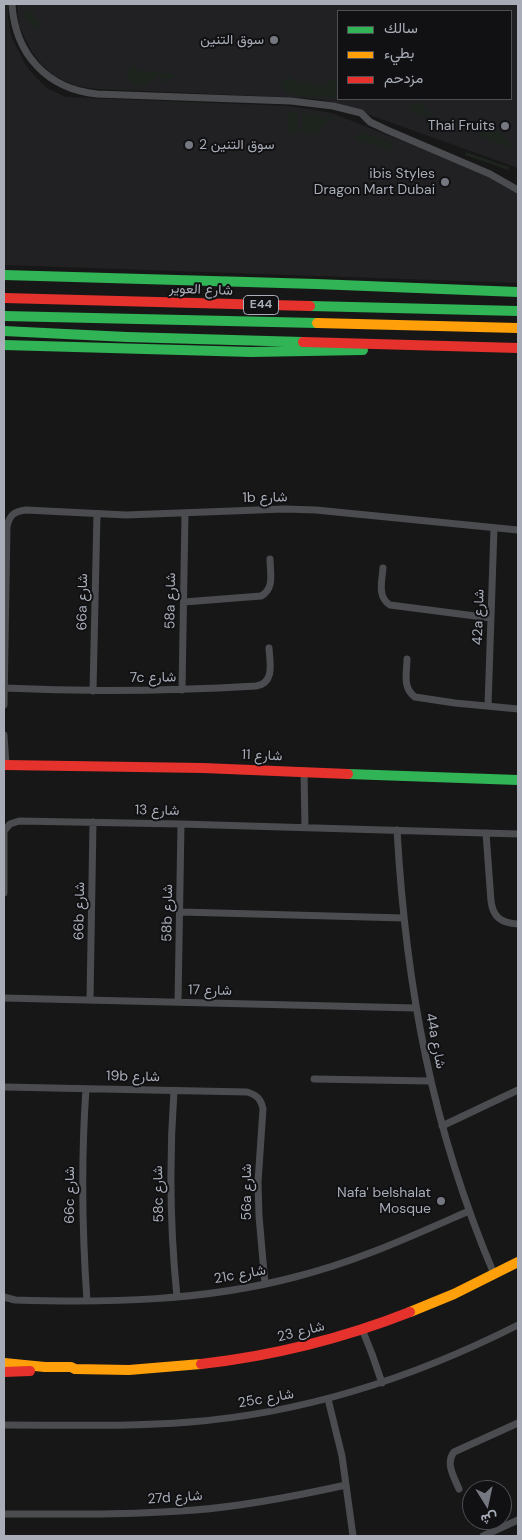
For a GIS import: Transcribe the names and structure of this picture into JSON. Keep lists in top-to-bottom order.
{
  "streets": {
    "main road": [
      "شارع العوير",
      "E44",
      "شارع 11",
      "شارع 23"
    ],
    "street": [
      "1b شارع",
      "58a شارع",
      "66a شارع",
      "42a شارع",
      "7c شارع",
      "شارع 13",
      "66b شارع",
      "58b شارع",
      "شارع 17",
      "44a شارع",
      "19b شارع",
      "56a شارع",
      "58c شارع",
      "66c شارع",
      "21c شارع",
      "25c شارع",
      "27d شارع"
    ]
  },
  "crossings": [
    ["1b شارع", "58a شارع"],
    ["1b شارع", "66a شارع"],
    ["1b شارع", "42a شارع"],
    ["1b شارع", "7c شارع"],
    ["58a شارع", "7c شارع"],
    ["66a شارع", "7c شارع"],
    ["شارع 13", "66b شارع"],
    ["شارع 13", "58b شارع"],
    ["شارع 13", "44a شارع"],
    ["66b شارع", "شارع 17"],
    ["58b شارع", "شارع 17"],
    ["شارع 17", "44a شارع"],
    ["44a شارع", "21c شارع"],
    ["44a شارع", "شارع 23"],
    ["19b شارع", "56a شارع"],
    ["19b شارع", "58c شارع"],
    ["19b شارع", "66c شارع"],
    ["56a شارع", "21c شارع"],
    ["58c شارع", "21c شارع"],
    ["66c شارع", "21c شارع"]
  ],
  "places": [
    "سوق التنين",
    "Thai Fruits",
    "سوق التنين 2",
    "ibis Styles Dragon Mart Dubai",
    "Nafa' belshalat Mosque"
  ],
  "legend": ["سالك", "بطيء", "مزدحم"],
  "north": "bottom"
}
